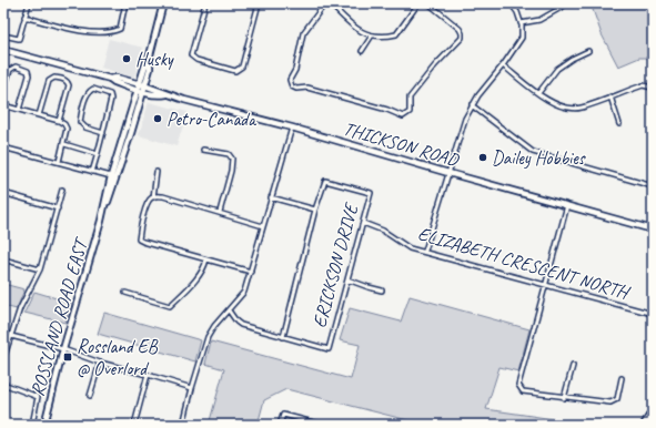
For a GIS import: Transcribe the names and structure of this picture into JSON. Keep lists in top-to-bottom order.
{
  "streets": {
    "main road": ["THICKSON ROAD", "ROSSLAND ROAD EAST"],
    "street": ["ELIZABETH CRESCENT NORTH", "ERICKSON DRIVE"]
  },
  "crossings": [
    ["THICKSON ROAD", "ROSSLAND ROAD EAST"],
    ["ELIZABETH CRESCENT NORTH", "ERICKSON DRIVE"]
  ],
  "places": {
    "other": ["Husky", "Petro-Canada", "Dailey Hobbies"],
    "transit": ["Rossland EB @ Overlord"]
  }
}
